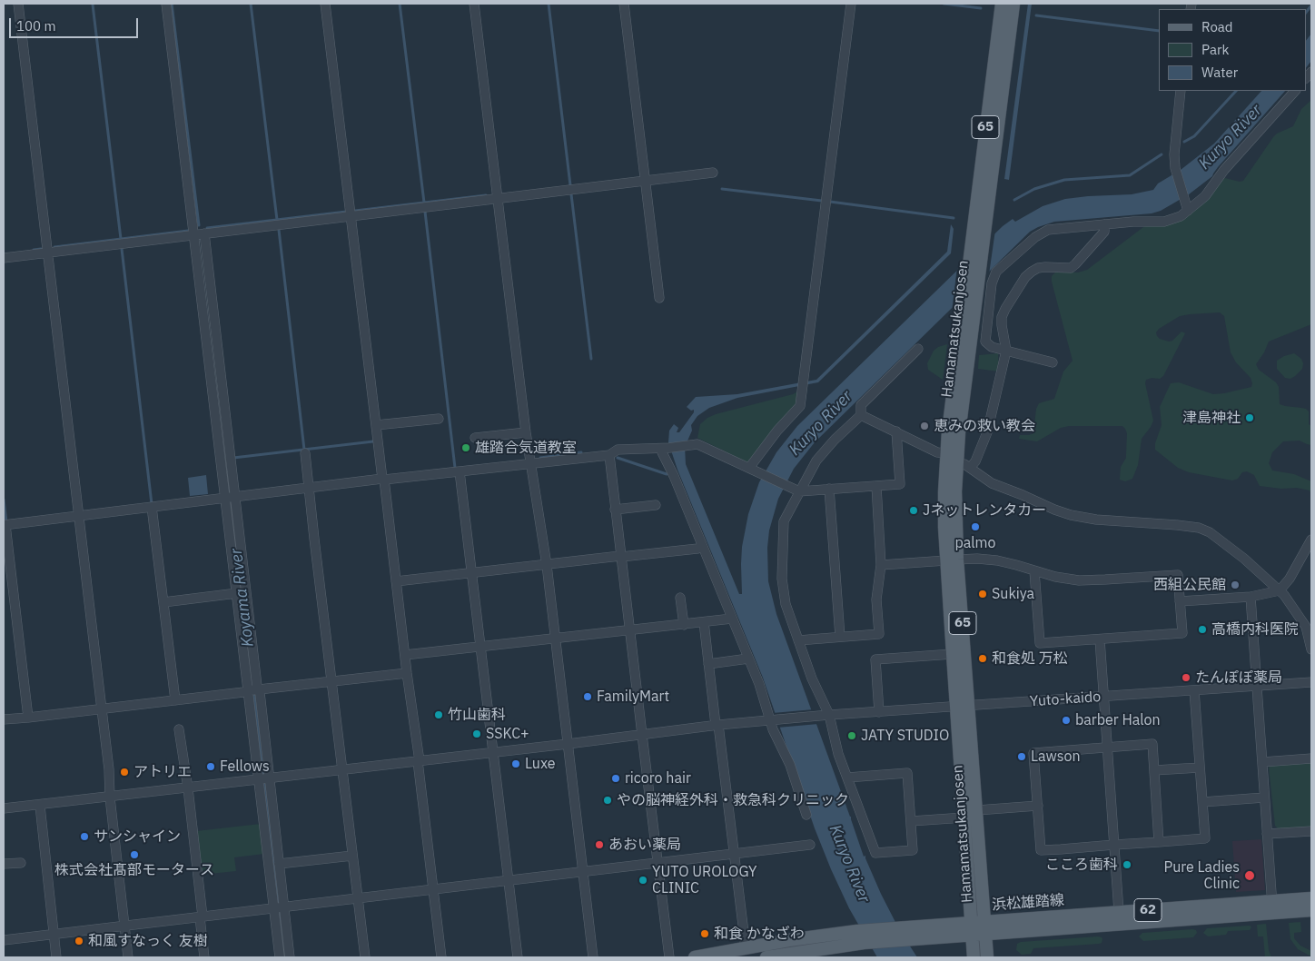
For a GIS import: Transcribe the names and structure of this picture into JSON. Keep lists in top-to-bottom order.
{
  "streets": {
    "main road": [
      "65",
      "Hamamatsukanjosen",
      "浜松雄踏線",
      "62"
    ],
    "street": ["Yuto-kaido"]
  },
  "crossings": [
    ["Hamamatsukanjosen", "Yuto-kaido"],
    ["Hamamatsukanjosen", "浜松雄踏線"]
  ],
  "water": ["Kuryo River", "Koyama River"],
  "places": [
    "津島神社",
    "恵みの救い教会",
    "雄踏合気道教室",
    "Jネットレンタカー",
    "palmo",
    "西組公民館",
    "Sukiya",
    "高橋内科医院",
    "和食処 万松",
    "たんぽぽ薬局",
    "FamilyMart",
    "竹山歯科",
    "barber Halon",
    "SSKC+",
    "JATY STUDIO",
    "Lawson",
    "Luxe",
    "Fellows",
    "アトリエ",
    "ricoro hair",
    "やの脳神経外科・救急科クリニック",
    "サンシャイン",
    "あおい薬局",
    "株式会社髙部モータース",
    "こころ歯科",
    "Pure Ladies Clinic",
    "YUTO UROLOGY CLINIC",
    "和食 かなざわ",
    "和風すなっく 友樹"
  ],
  "legend": ["Road", "Park", "Water"],
  "scale_bar": "100 m"
}
